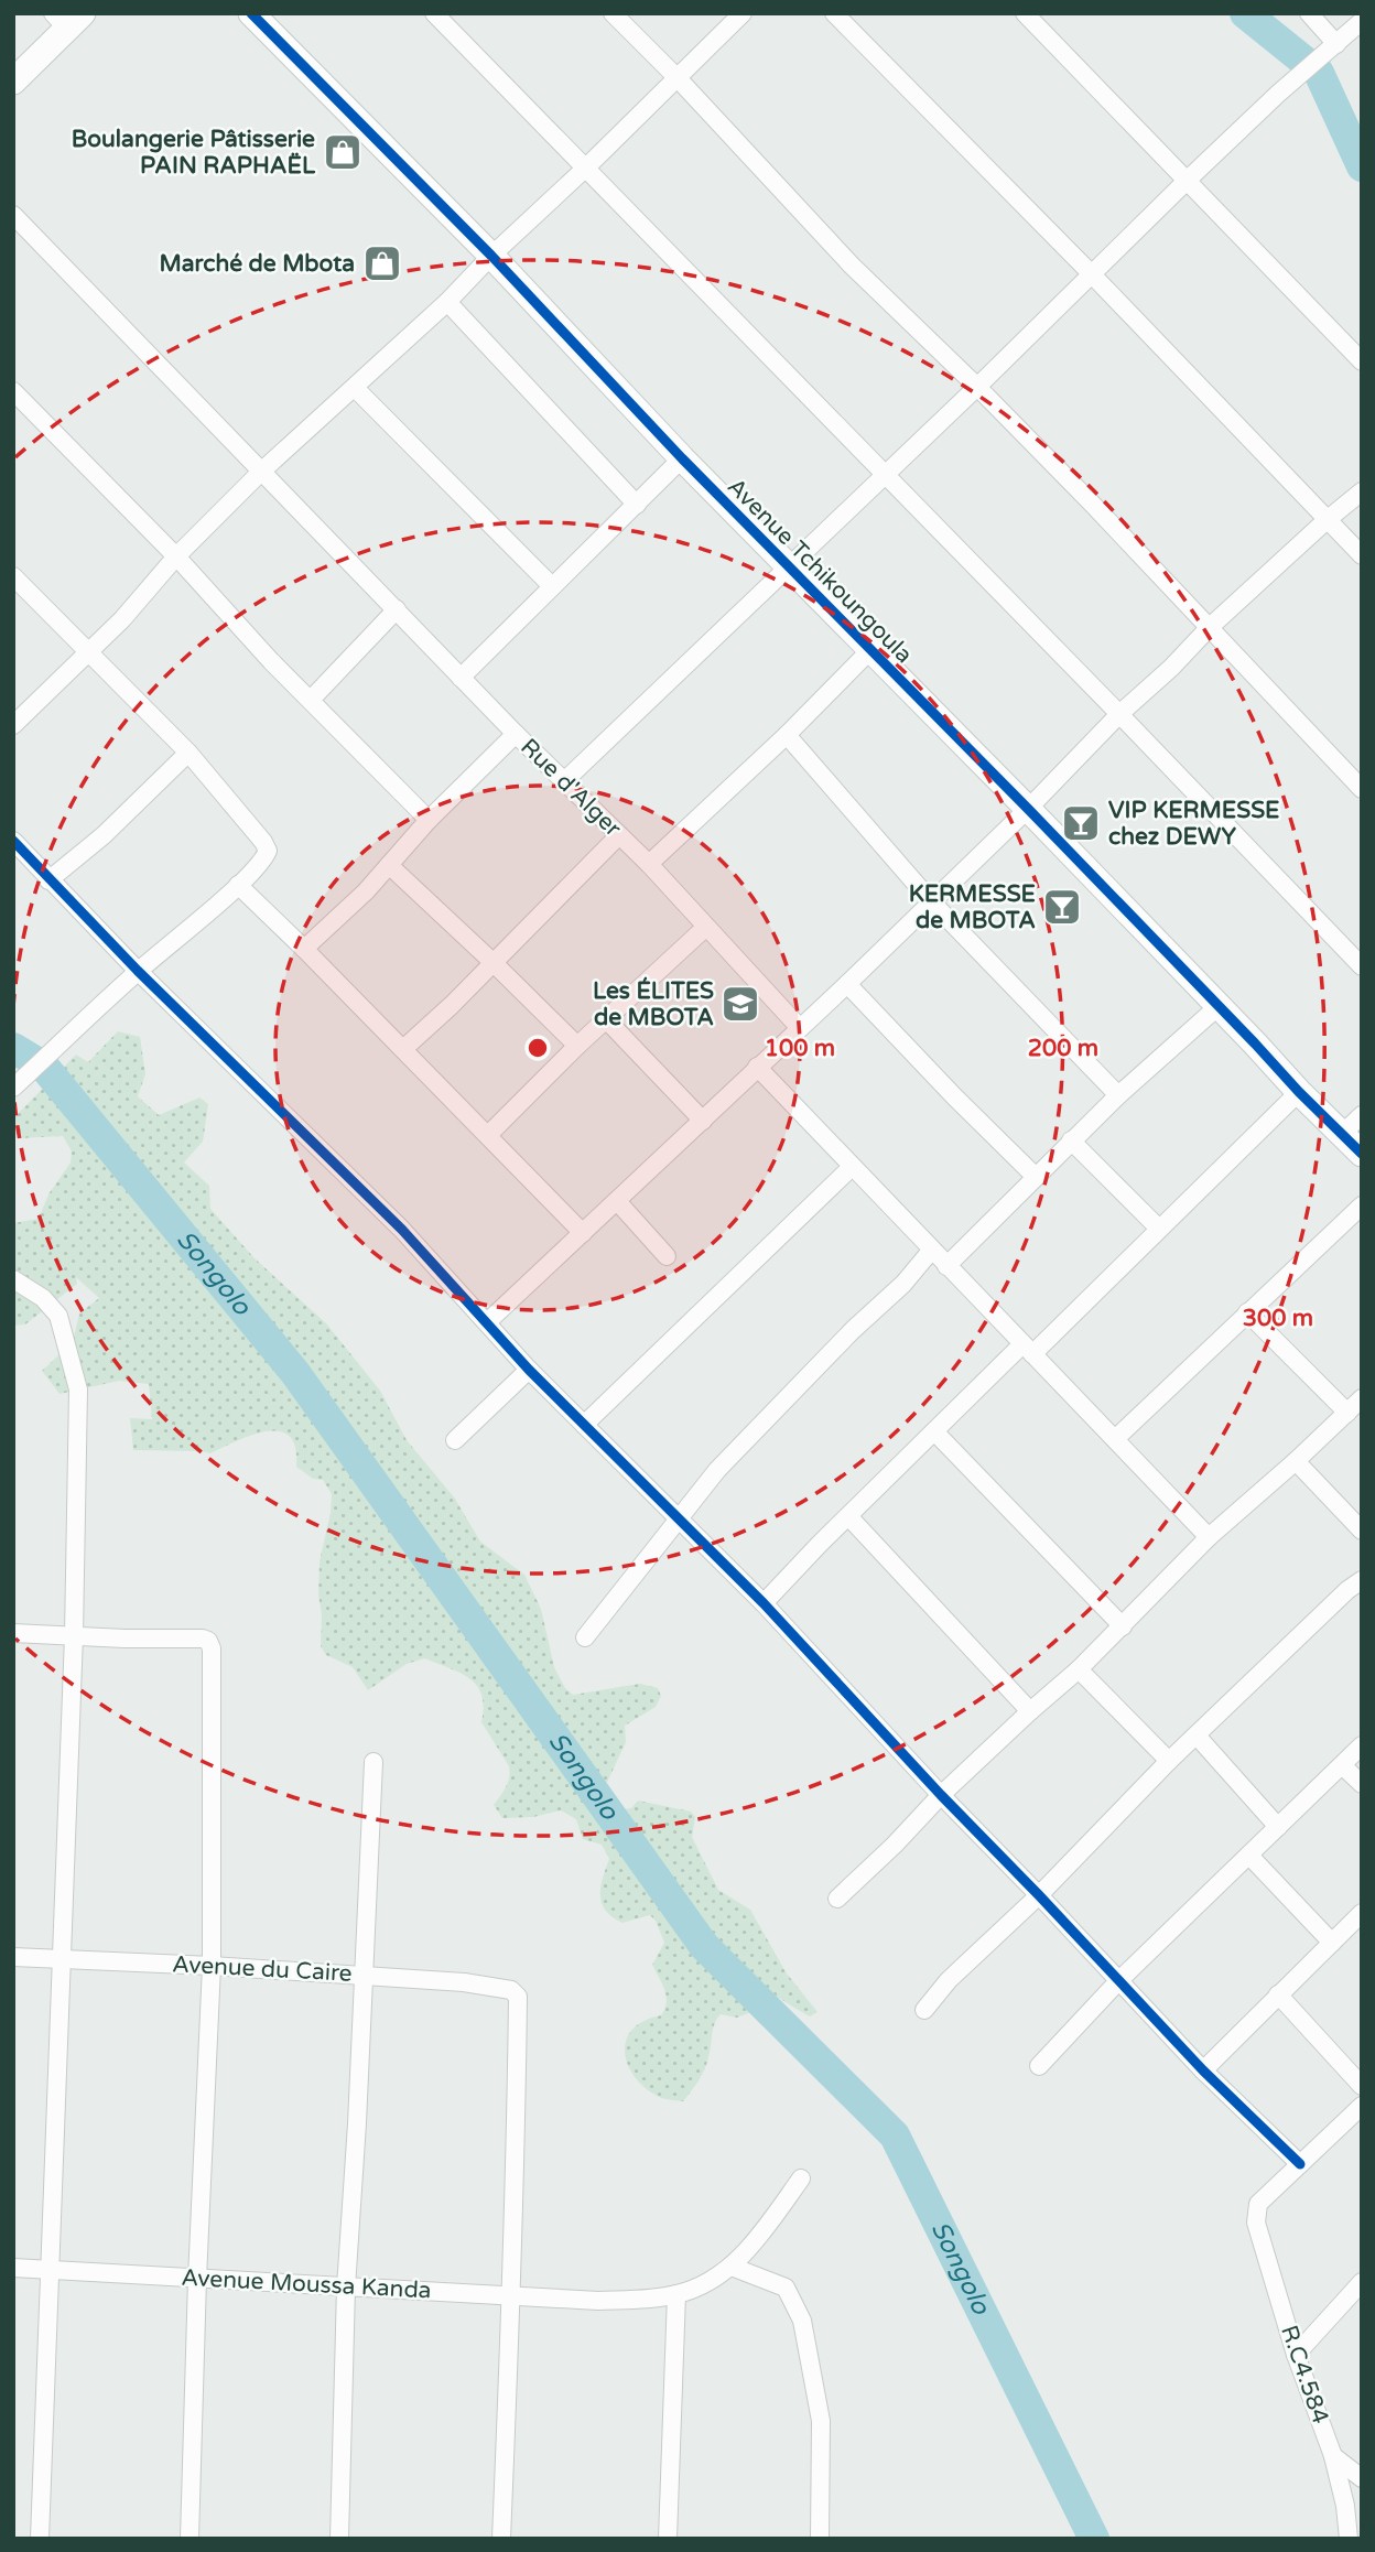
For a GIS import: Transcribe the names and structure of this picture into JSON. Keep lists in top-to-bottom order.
{
  "streets": {
    "street": [
      "Avenue Tchikoungoula",
      "Rue d'Alger",
      "Avenue du Caire",
      "Avenue Moussa Kanda",
      "R.C4.584"
    ]
  },
  "crossings": [
    ["Avenue du Caire", "Avenue Moussa Kanda"]
  ],
  "water": ["Songolo"],
  "places": {
    "shop": ["Boulangerie Pâtisserie PAIN RAPHAËL", "Marché de Mbota"],
    "bar": ["VIP KERMESSE chez DEWY", "KERMESSE de MBOTA"],
    "school or university": ["Les ÉLITES de MBOTA"]
  },
  "rings": ["100 m", "200 m", "300 m"]
}
